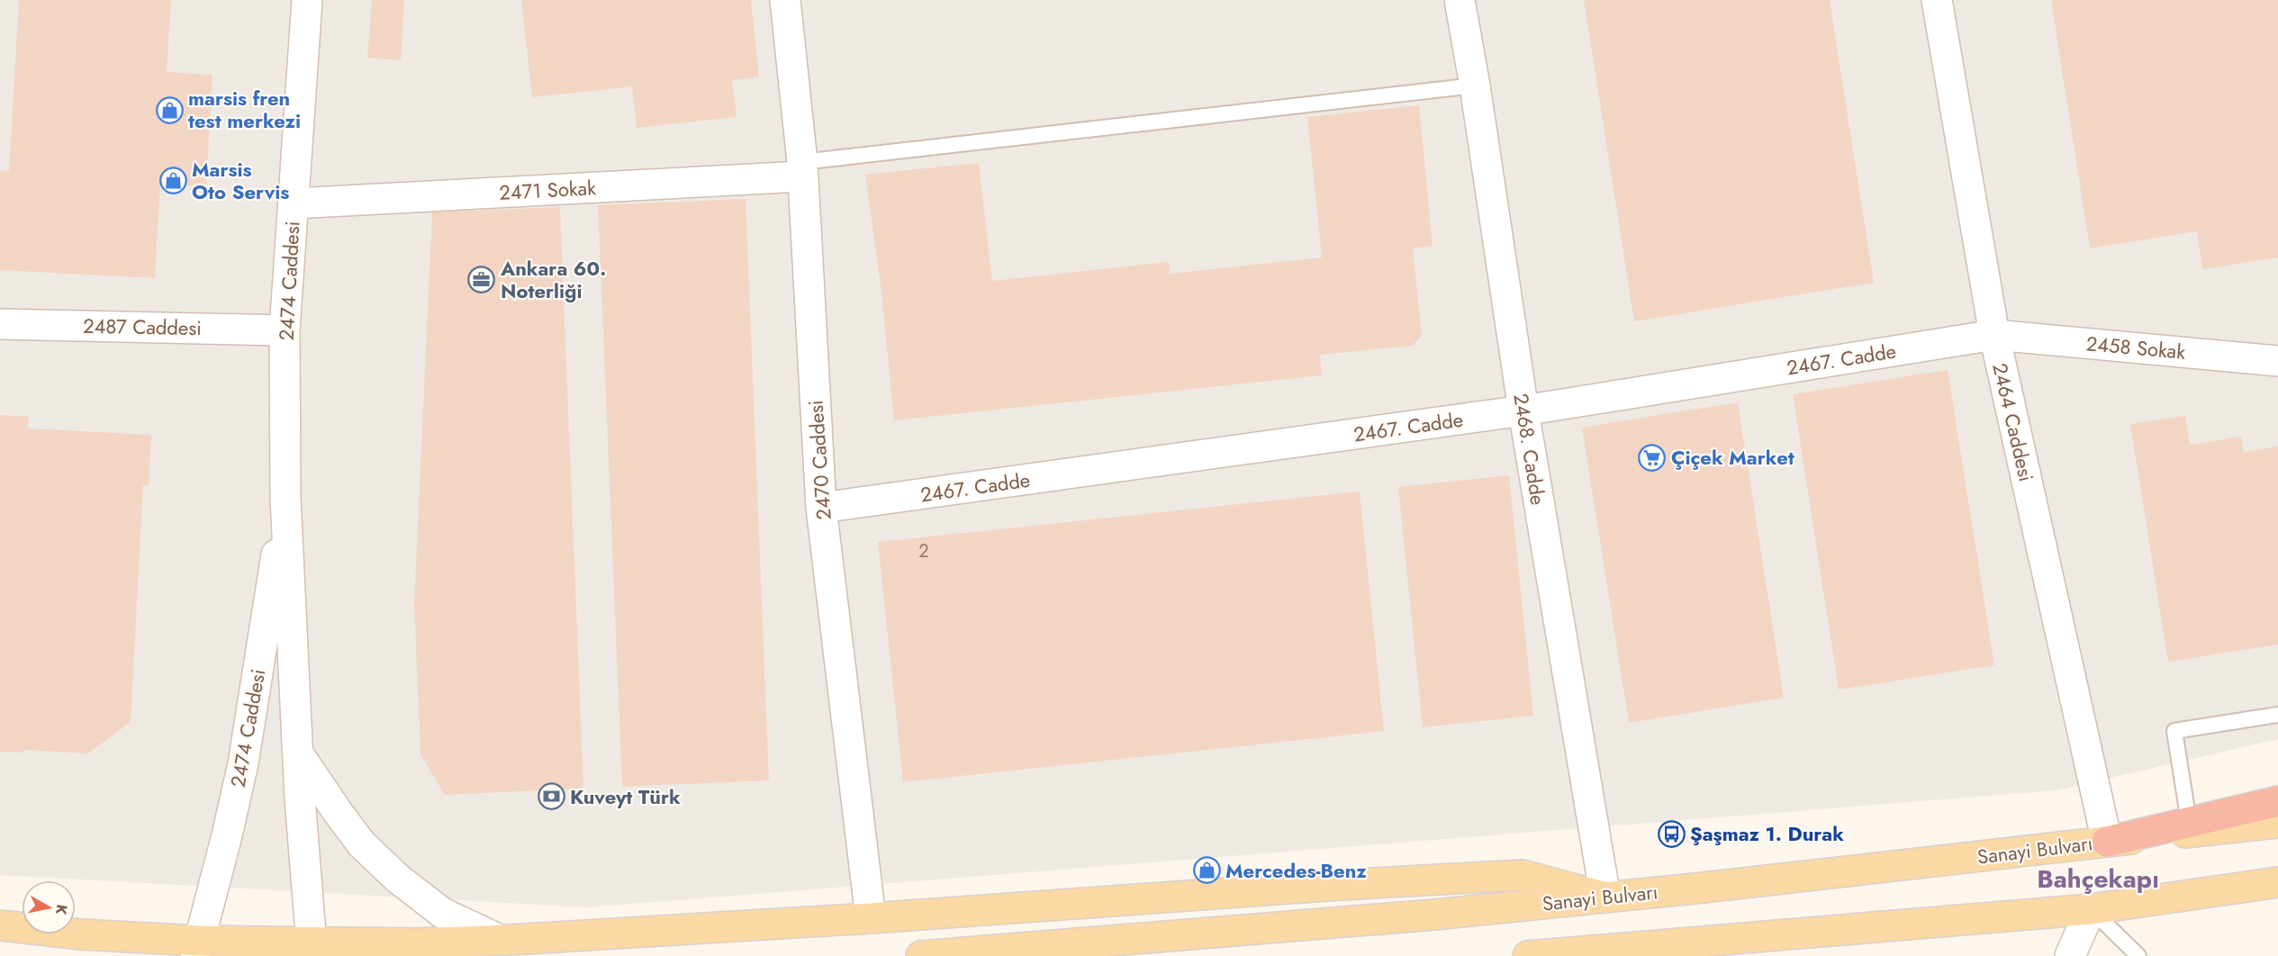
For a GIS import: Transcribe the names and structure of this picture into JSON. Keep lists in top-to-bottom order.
{
  "streets": {
    "main road": ["Sanayi Bulvarı"],
    "street": [
      "2471 Sokak",
      "2474 Caddesi",
      "2487 Caddesi",
      "2458 Sokak",
      "2467. Cadde",
      "2464 Caddesi",
      "2468. Cadde",
      "2470 Caddesi"
    ]
  },
  "crossings": [
    ["2471 Sokak", "2474 Caddesi"],
    ["2471 Sokak", "2470 Caddesi"],
    ["2474 Caddesi", "2487 Caddesi"],
    ["2458 Sokak", "2467. Cadde"],
    ["2458 Sokak", "2464 Caddesi"],
    ["2467. Cadde", "2464 Caddesi"],
    ["2467. Cadde", "2468. Cadde"],
    ["2467. Cadde", "2470 Caddesi"],
    ["2464 Caddesi", "Sanayi Bulvarı"],
    ["2468. Cadde", "Sanayi Bulvarı"]
  ],
  "districts": ["Bahçekapı"],
  "places": {
    "shop": ["marsis fren test merkezi", "Marsis Oto Servis", "Mercedes-Benz"],
    "office": ["Ankara 60. Noterliği"],
    "supermarket": ["Çiçek Market"],
    "bank": ["Kuveyt Türk"],
    "bus stop": ["Şaşmaz 1. Durak"]
  },
  "house_numbers": ["2"],
  "north": "right"
}
